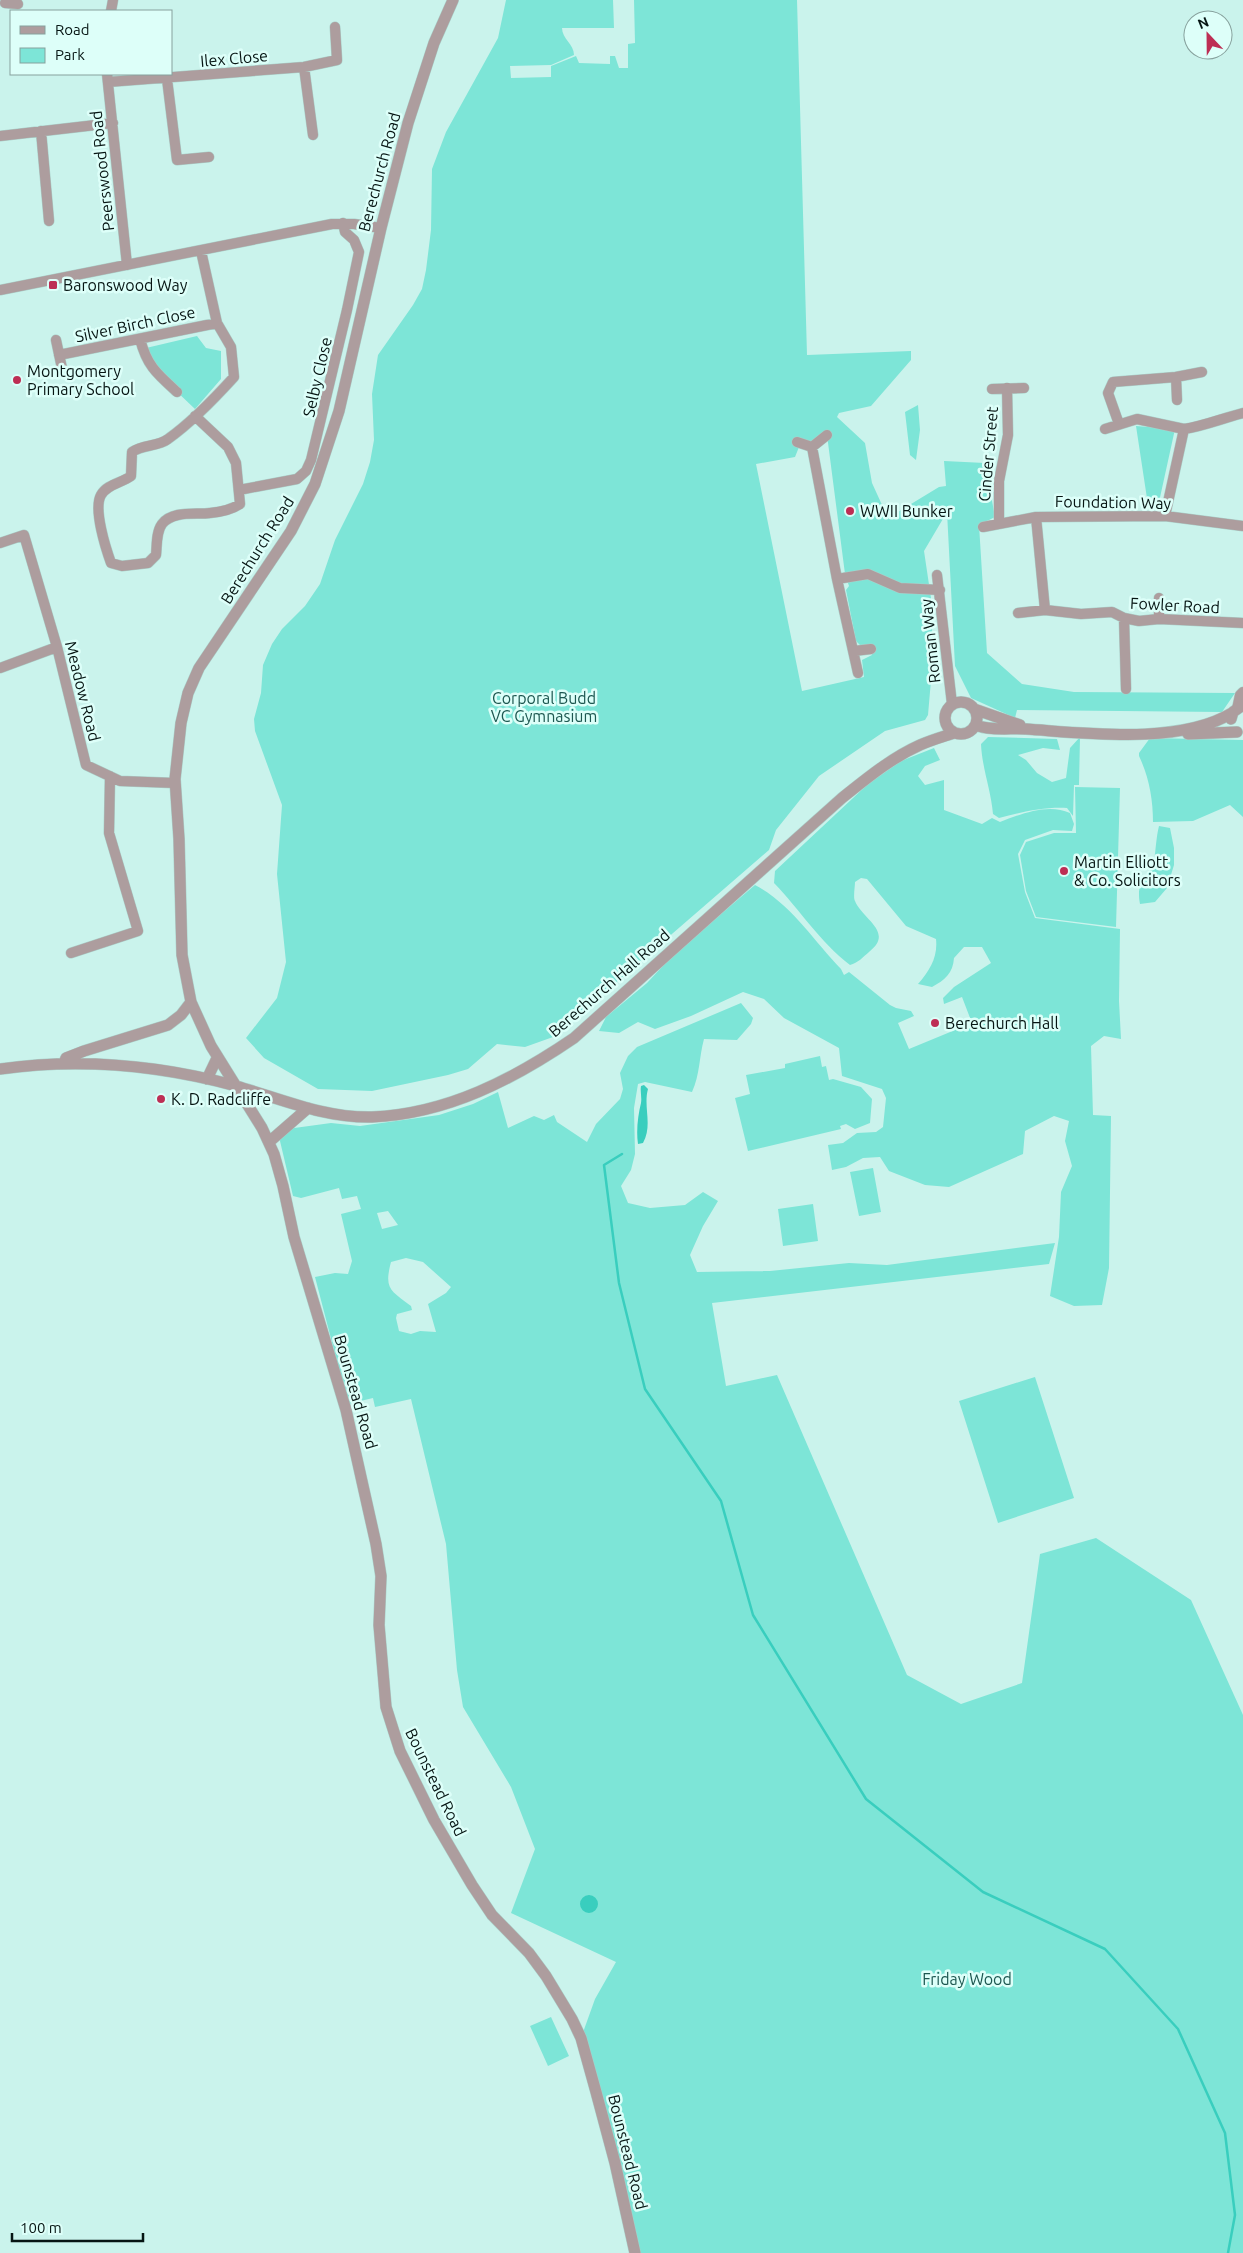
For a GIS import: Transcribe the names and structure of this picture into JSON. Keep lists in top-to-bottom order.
{
  "streets": {
    "street": [
      "Ilex Close",
      "Peerswood Road",
      "Berechurch Road",
      "Silver Birch Close",
      "Selby Close",
      "Cinder Street",
      "Foundation Way",
      "Fowler Road",
      "Roman Way",
      "Meadow Road",
      "Berechurch Hall Road",
      "Bounstead Road"
    ]
  },
  "crossings": [
    ["Ilex Close", "Peerswood Road"],
    ["Berechurch Road", "Meadow Road"],
    ["Berechurch Road", "Berechurch Hall Road"],
    ["Berechurch Road", "Bounstead Road"],
    ["Cinder Street", "Foundation Way"],
    ["Roman Way", "Berechurch Hall Road"],
    ["Berechurch Hall Road", "Bounstead Road"]
  ],
  "parks": ["Corporal Budd VC Gymnasium", "Friday Wood"],
  "places": {
    "transit": ["Baronswood Way"],
    "other": [
      "Montgomery Primary School",
      "WWII Bunker",
      "Martin Elliott & Co. Solicitors",
      "Berechurch Hall",
      "K. D. Radcliffe"
    ]
  },
  "legend": ["Road", "Park"],
  "scale_bar": "100 m",
  "north": "top"
}
